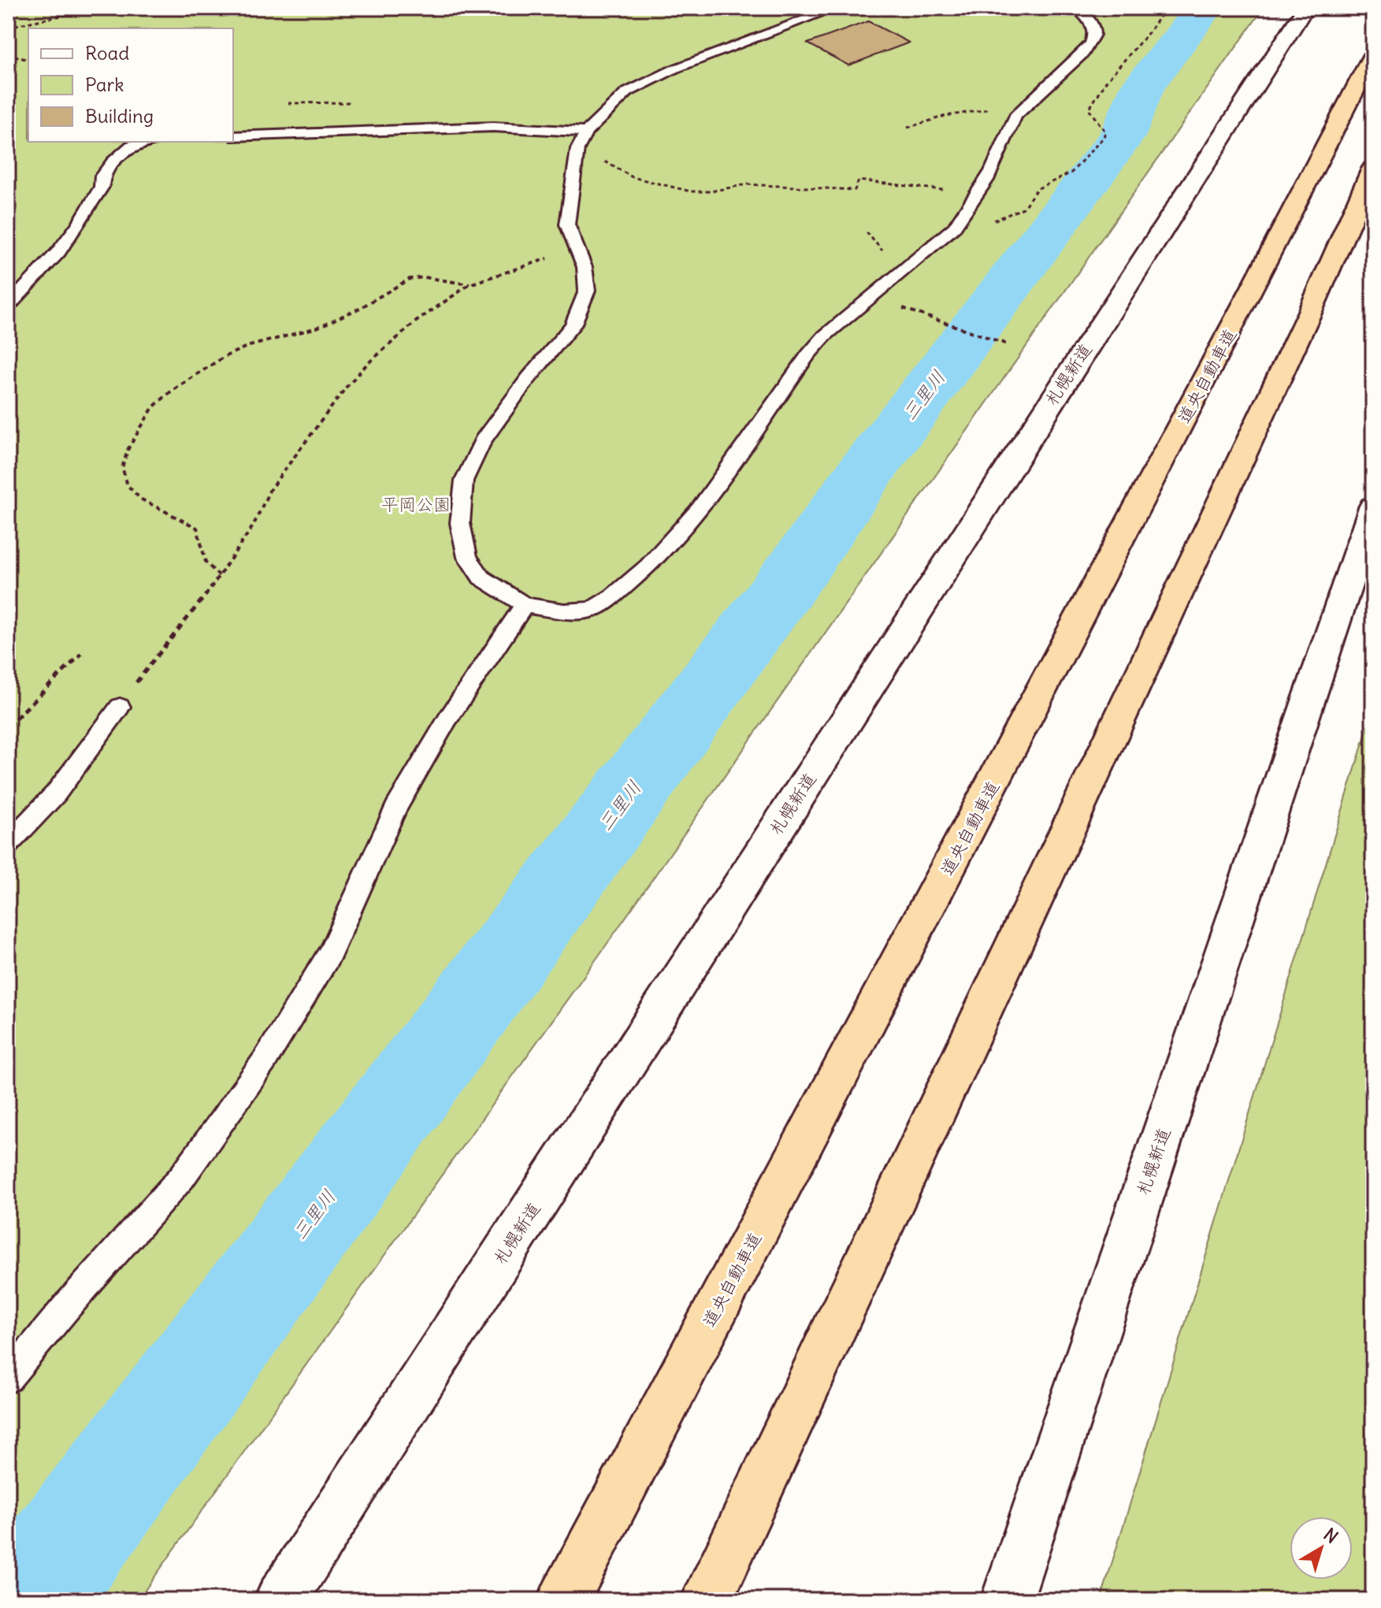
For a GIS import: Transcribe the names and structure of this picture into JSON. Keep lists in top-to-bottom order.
{
  "streets": {
    "highway": ["道央自動車道"],
    "street": ["札幌新道"]
  },
  "water": ["三里川"],
  "parks": ["平岡公園"],
  "legend": ["Road", "Park", "Building"],
  "north": "top right"
}
